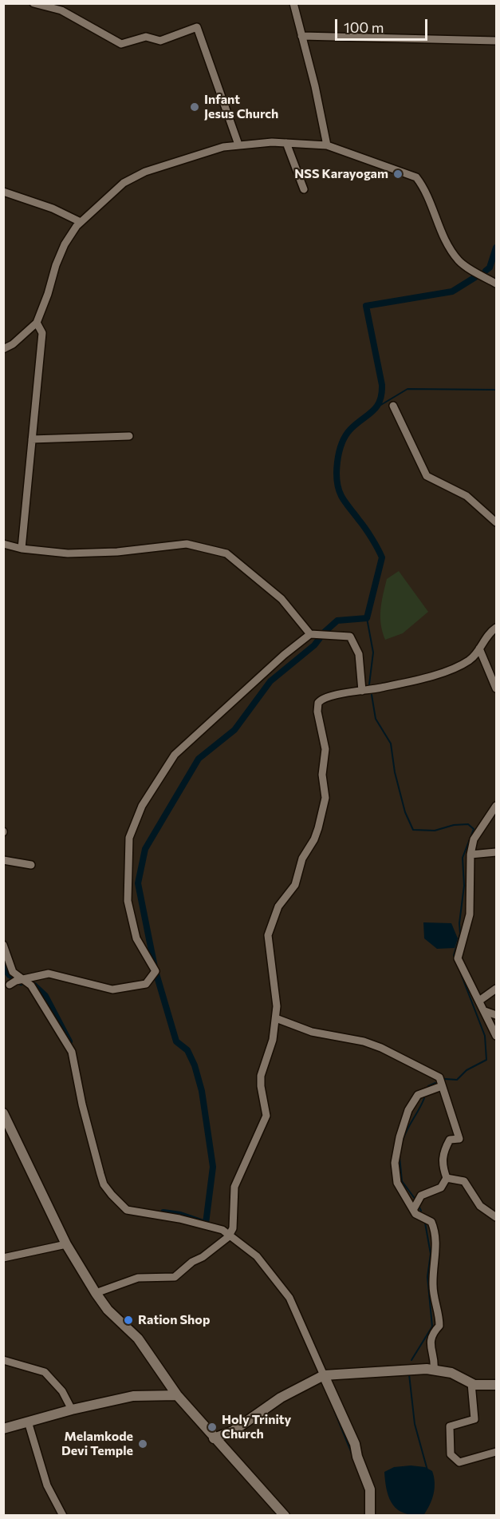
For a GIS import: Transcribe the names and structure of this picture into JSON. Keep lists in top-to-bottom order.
{
  "places": [
    "Infant Jesus Church",
    "NSS Karayogam",
    "Ration Shop",
    "Holy Trinity Church",
    "Melamkode Devi Temple"
  ],
  "scale_bar": "100 m"
}
